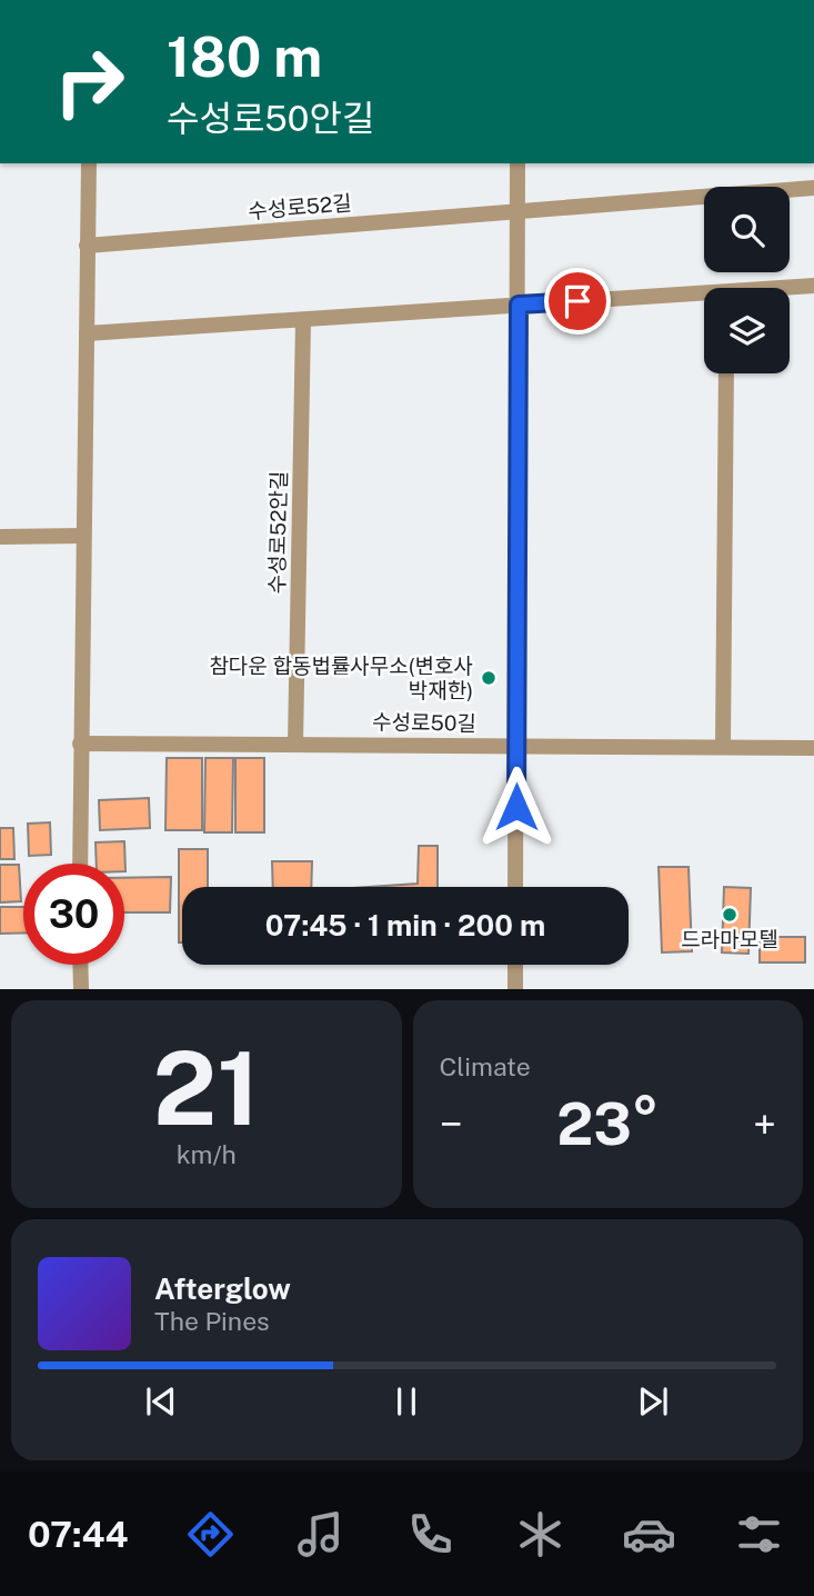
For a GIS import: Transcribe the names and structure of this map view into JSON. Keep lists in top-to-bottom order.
{
  "streets": {
    "street": ["수성로52길", "수성로52안길", "수성로50길"]
  },
  "crossings": [
    ["수성로52안길", "수성로50길"]
  ],
  "places": ["참다운 합동법률사무소(변호사 박재한)", "드라마모텔"],
  "page": {
    "turn": ["180 m", "수성로50안길"],
    "limit": "30",
    "trip": "07:45 · 1 min · 200 m",
    "tile": [
      ["21", "km/h"],
      "Climate"
    ],
    "heat": ["−", "23°", "+"],
    "song": ["Afterglow", "The Pines"],
    "tabs": "07:44"
  }
}
